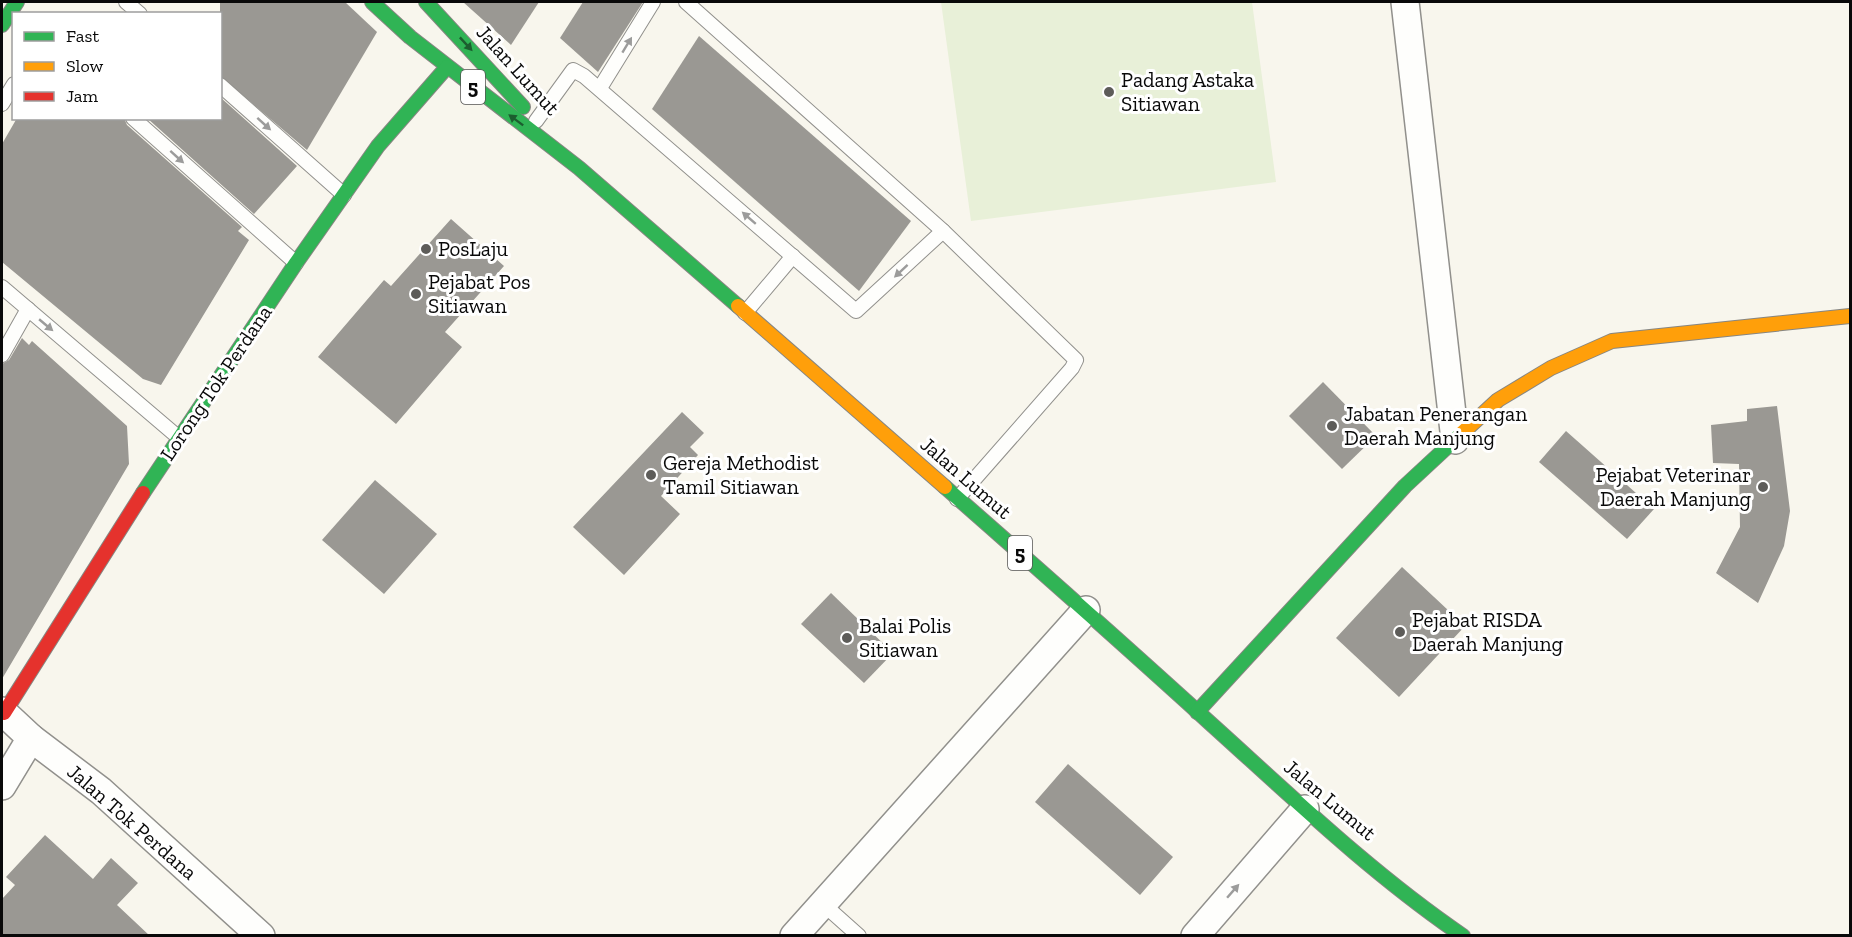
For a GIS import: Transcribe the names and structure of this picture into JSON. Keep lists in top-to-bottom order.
{
  "streets": {
    "main road": ["Jalan Lumut", "5", "Lorong Tok Perdana"],
    "street": ["Jalan Tok Perdana"]
  },
  "crossings": [
    ["Jalan Lumut", "Lorong Tok Perdana"],
    ["Lorong Tok Perdana", "Jalan Tok Perdana"]
  ],
  "places": [
    "Padang Astaka Sitiawan",
    "PosLaju",
    "Pejabat Pos Sitiawan",
    "Jabatan Penerangan Daerah Manjung",
    "Gereja Methodist Tamil Sitiawan",
    "Pejabat Veterinar Daerah Manjung",
    "Pejabat RISDA Daerah Manjung",
    "Balai Polis Sitiawan"
  ],
  "legend": ["Fast", "Slow", "Jam"]
}
